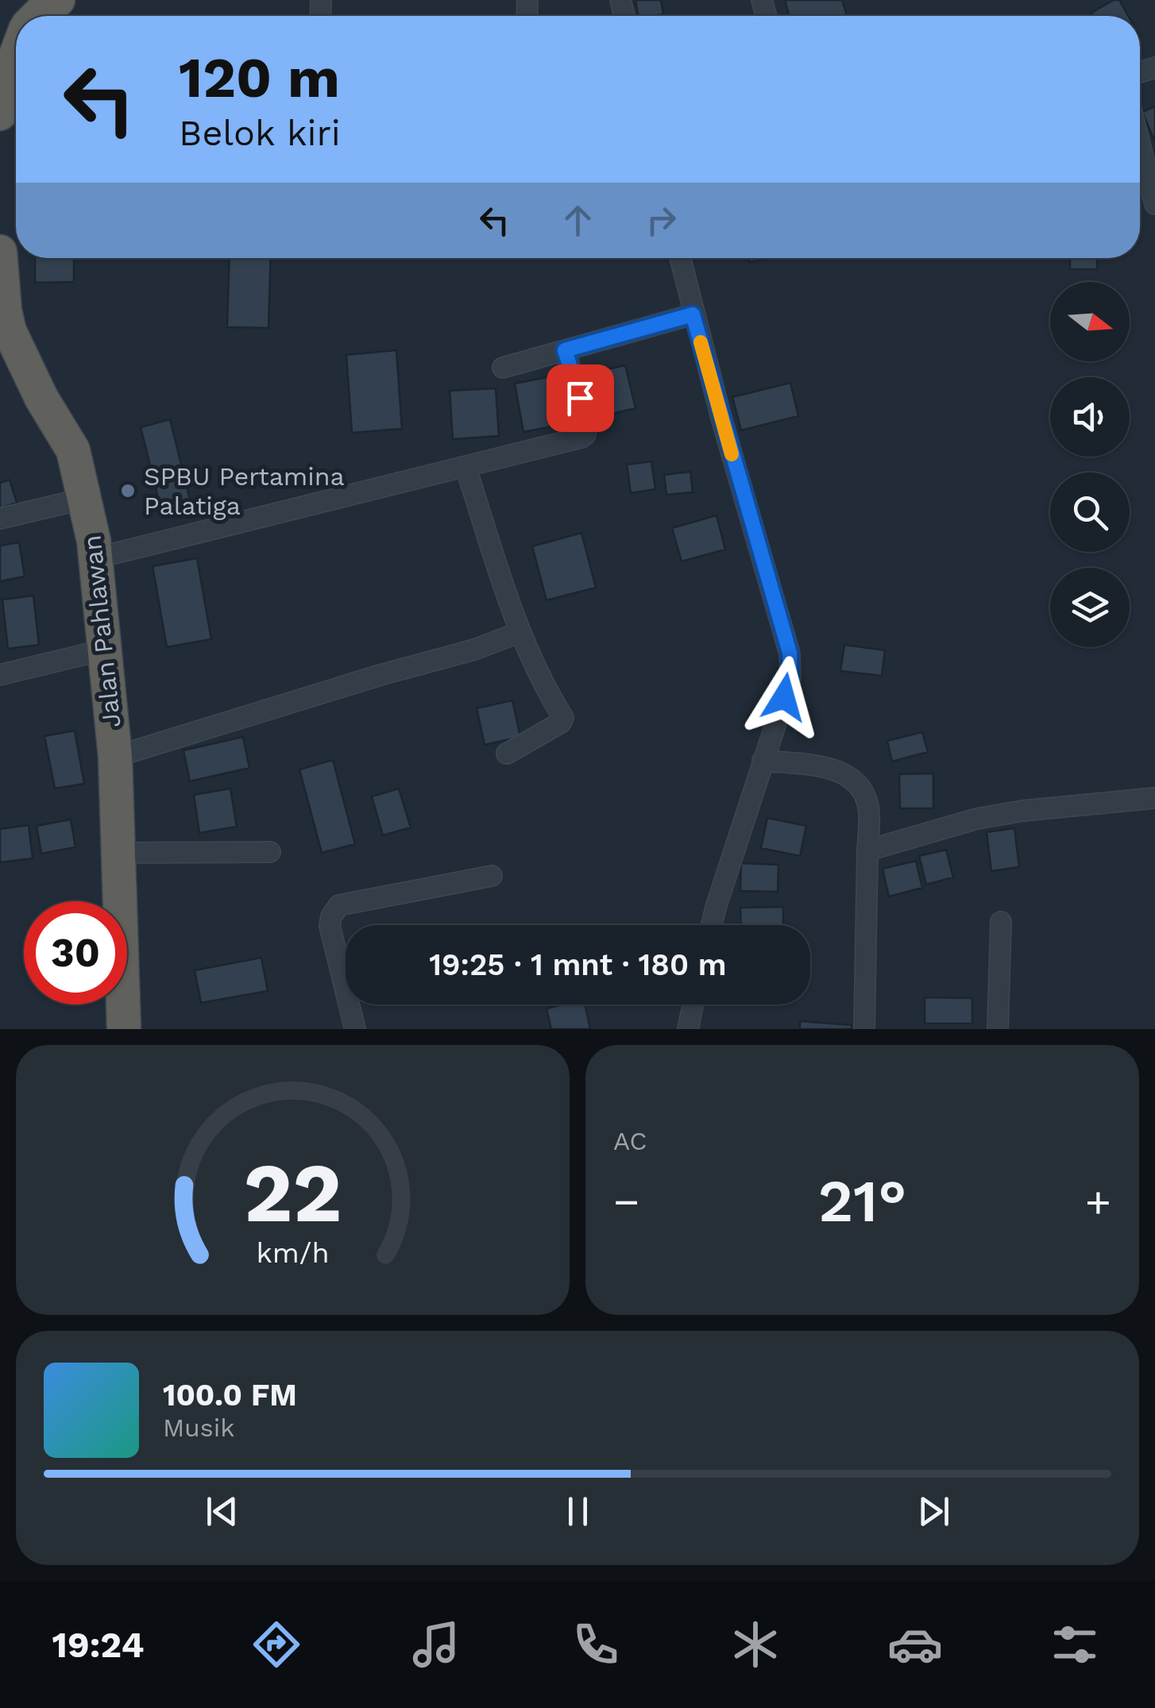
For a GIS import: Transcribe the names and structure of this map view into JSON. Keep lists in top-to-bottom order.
{
  "streets": {
    "highway": ["Jalan Pahlawan"]
  },
  "places": ["SPBU Pertamina Palatiga"],
  "north": "right",
  "page": {
    "turn": ["120 m", "Belok kiri"],
    "limit": "30",
    "trip": "19:25 · 1 mnt · 180 m",
    "tile": "AC",
    "heat": ["−", "21°", "+"],
    "song": ["100.0 FM", "Musik"],
    "tabs": "19:24",
    "gauge": ["22", "km/h"]
  }
}
